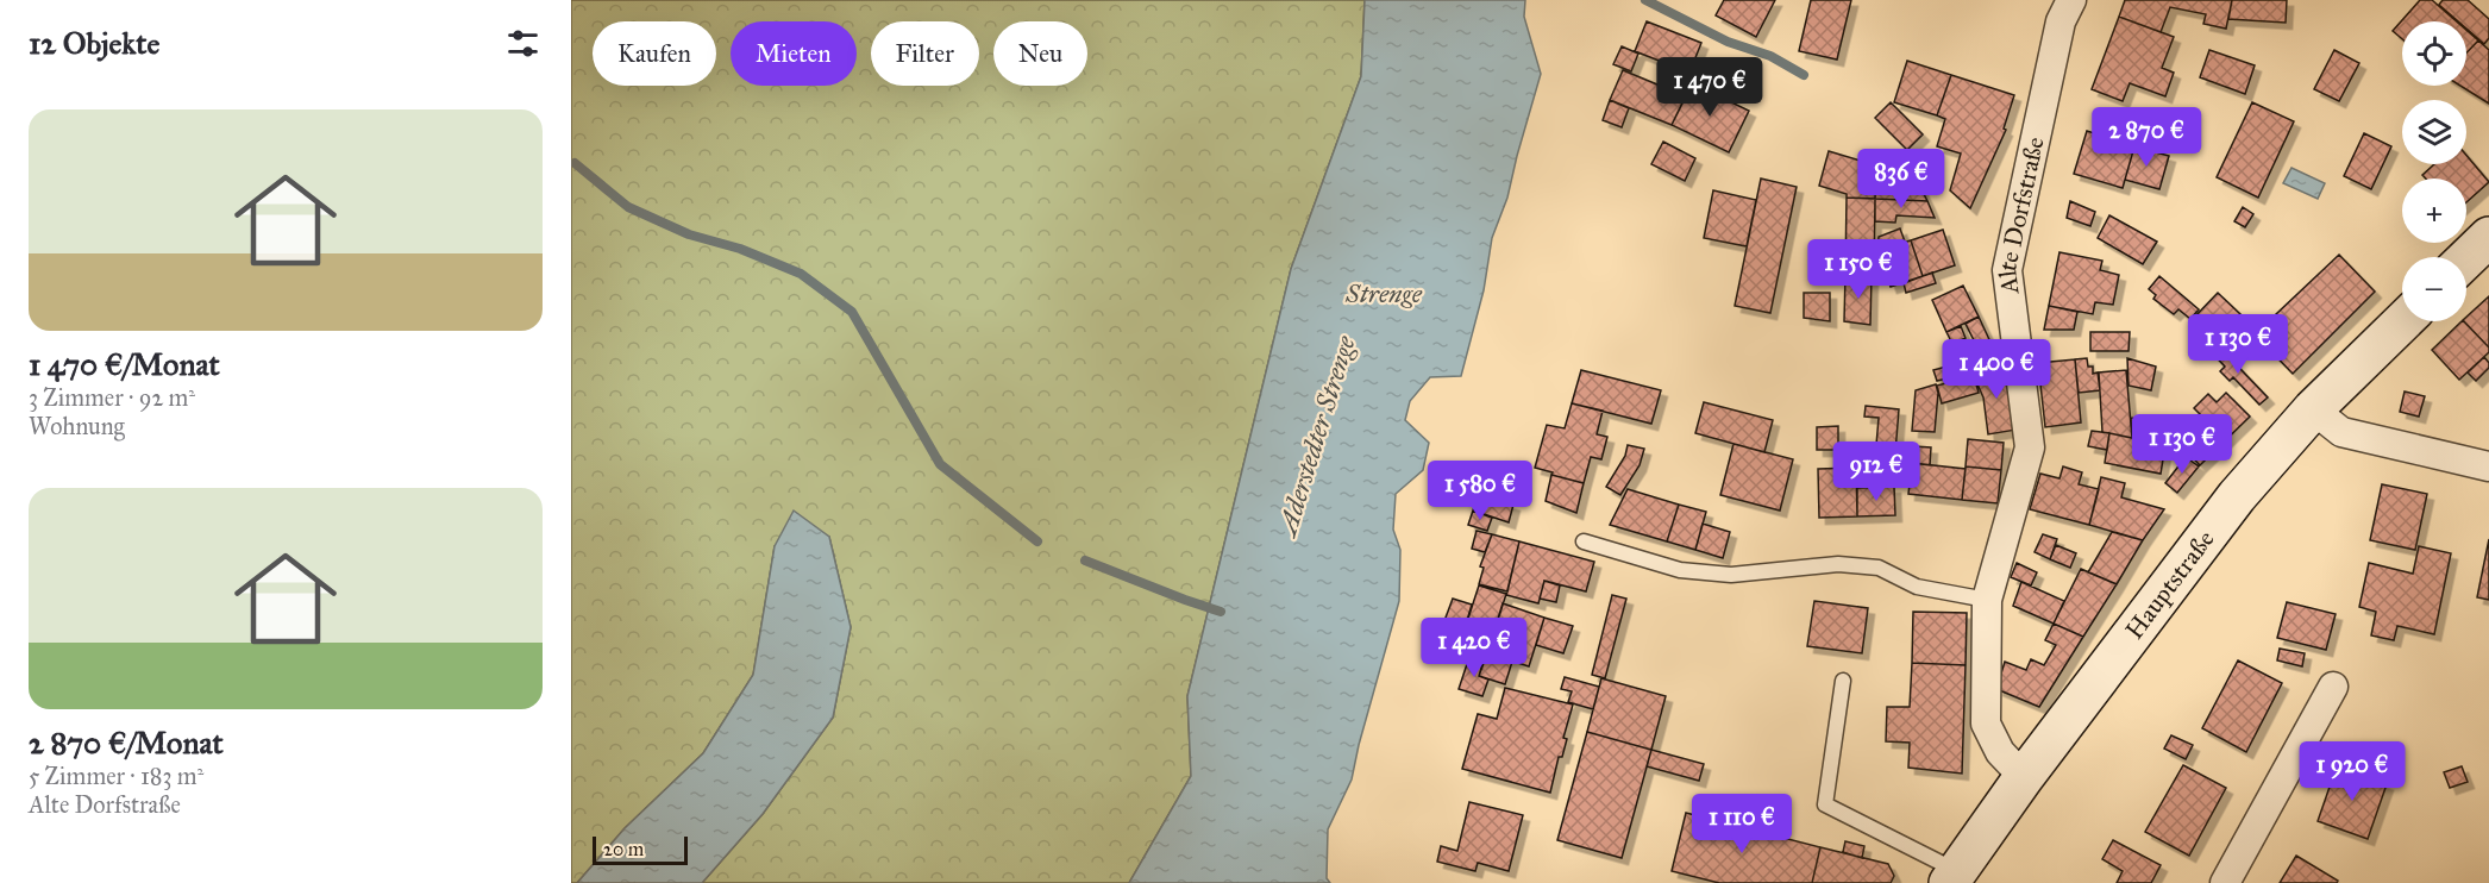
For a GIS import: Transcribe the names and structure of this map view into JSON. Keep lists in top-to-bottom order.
{
  "streets": {
    "main road": ["Hauptstraße"],
    "street": ["Alte Dorfstraße"]
  },
  "crossings": [
    ["Alte Dorfstraße", "Hauptstraße"]
  ],
  "water": ["Strenge", "Aderstedter Strenge"],
  "scale_bar": "20 m",
  "page": {
    "heading": "12 Objekte",
    "map_buttons": ["+", "−"],
    "chip": [
      "Kaufen",
      "Mieten",
      "Filter",
      "Neu"
    ],
    "price": [
      "1 470 €",
      "2 870 €",
      "836 €",
      "1 150 €",
      "1 130 €",
      "1 400 €",
      "1 130 €",
      "912 €",
      "1 580 €",
      "1 420 €",
      "1 920 €",
      "1 110 €"
    ],
    "list": [
      {
        "name": "1 470 €/Monat",
        "note": "3 Zimmer · 92 m² · Wohnung"
      },
      {
        "name": "2 870 €/Monat",
        "note": "5 Zimmer · 183 m² · Alte Dorfstraße"
      }
    ],
    "scale": "20 m"
  }
}
